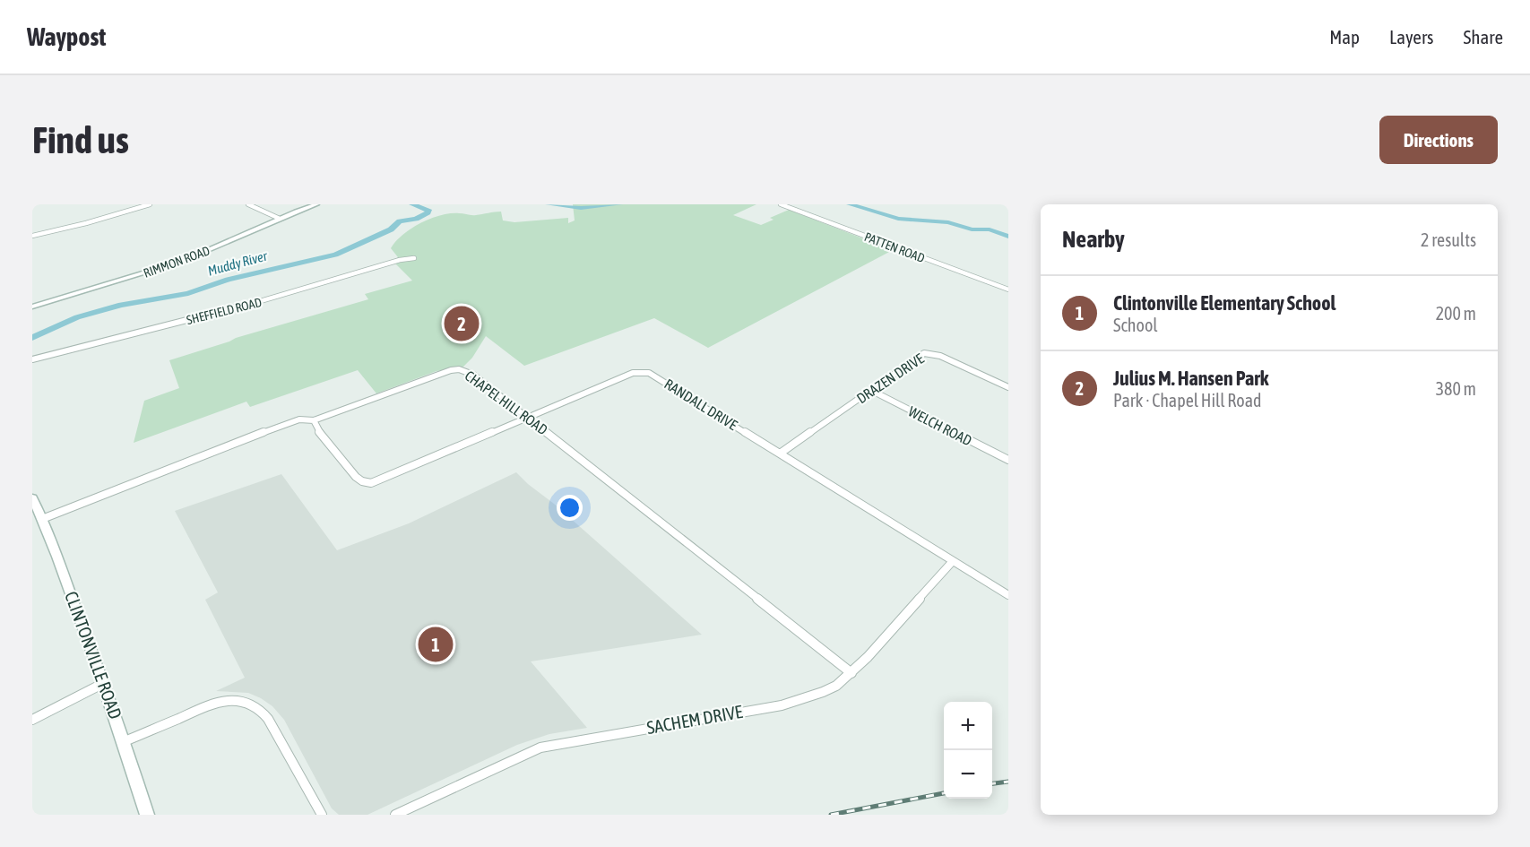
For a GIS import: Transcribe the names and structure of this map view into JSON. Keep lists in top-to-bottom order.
{
  "streets": {
    "street": [
      "PATTEN ROAD",
      "RIMMON ROAD",
      "SHEFFIELD ROAD",
      "DRAZEN DRIVE",
      "CHAPEL HILL ROAD",
      "RANDALL DRIVE",
      "WELCH ROAD",
      "CLINTONVILLE ROAD",
      "SACHEM DRIVE"
    ]
  },
  "crossings": [
    ["DRAZEN DRIVE", "RANDALL DRIVE"],
    ["DRAZEN DRIVE", "WELCH ROAD"],
    ["CHAPEL HILL ROAD", "RANDALL DRIVE"],
    ["CHAPEL HILL ROAD", "CLINTONVILLE ROAD"],
    ["CHAPEL HILL ROAD", "SACHEM DRIVE"],
    ["RANDALL DRIVE", "SACHEM DRIVE"]
  ],
  "water": ["Muddy River"],
  "page": {
    "header": "Waypost",
    "nav": ["Map", "Layers", "Share"],
    "buttons": "Directions",
    "title": "Find us",
    "heading": ["Nearby", "2 results"],
    "list": [
      {
        "mark": "1",
        "name": "Clintonville Elementary School",
        "note": "School",
        "value": "200 m"
      },
      {
        "mark": "2",
        "name": "Julius M. Hansen Park",
        "note": "Park · Chapel Hill Road",
        "value": "380 m"
      }
    ],
    "pins": ["2", "1"],
    "map_buttons": ["+", "−"]
  }
}
